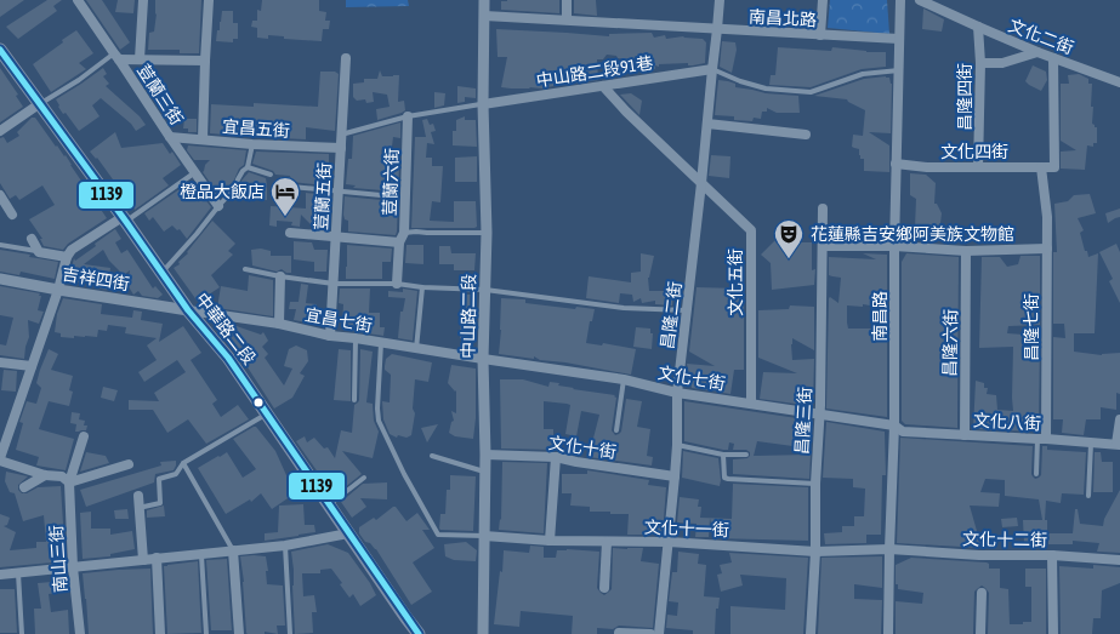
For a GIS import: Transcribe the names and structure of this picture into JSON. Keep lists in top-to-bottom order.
{
  "streets": {
    "main road": ["中華路二段"],
    "street": [
      "南昌北路",
      "文化二街",
      "中山路二段91巷",
      "荳蘭三街",
      "昌隆四街",
      "宜昌五街",
      "文化四街",
      "荳蘭六街",
      "荳蘭五街",
      "吉祥四街",
      "文化五街",
      "昌隆二街",
      "中山路二段",
      "南昌路",
      "宜昌七街",
      "昌隆七街",
      "昌隆六街",
      "文化七街",
      "昌隆三街",
      "文化八街",
      "文化十街",
      "文化十一街",
      "文化十二街",
      "南山三街"
    ]
  },
  "crossings": [
    ["南昌北路", "昌隆二街"],
    ["南昌北路", "中山路二段"],
    ["南昌北路", "南昌路"],
    ["文化二街", "昌隆四街"],
    ["文化二街", "文化四街"],
    ["中山路二段91巷", "文化五街"],
    ["中山路二段91巷", "昌隆二街"],
    ["中山路二段91巷", "中山路二段"],
    ["荳蘭三街", "宜昌五街"],
    ["昌隆四街", "文化四街"],
    ["宜昌五街", "荳蘭五街"],
    ["文化四街", "南昌路"],
    ["文化四街", "昌隆七街"],
    ["荳蘭五街", "宜昌七街"],
    ["吉祥四街", "宜昌七街"],
    ["吉祥四街", "中華路二段"],
    ["文化五街", "昌隆二街"],
    ["文化五街", "文化七街"],
    ["昌隆二街", "文化七街"],
    ["昌隆二街", "文化十街"],
    ["昌隆二街", "文化十一街"],
    ["中山路二段", "宜昌七街"],
    ["中山路二段", "文化七街"],
    ["中山路二段", "文化十街"],
    ["中山路二段", "文化十一街"],
    ["南昌路", "文化七街"],
    ["南昌路", "文化八街"],
    ["南昌路", "文化十一街"],
    ["南昌路", "文化十二街"],
    ["宜昌七街", "中華路二段"],
    ["宜昌七街", "文化七街"],
    ["昌隆七街", "文化八街"],
    ["昌隆六街", "文化八街"],
    ["文化七街", "昌隆三街"],
    ["文化七街", "文化八街"],
    ["昌隆三街", "文化十一街"],
    ["文化十一街", "文化十二街"]
  ],
  "places": {
    "hotel": ["橙品大飯店"],
    "theatre": ["花蓮縣吉安鄉阿美族文物館"]
  },
  "lines": ["transit line 1139"]
}
